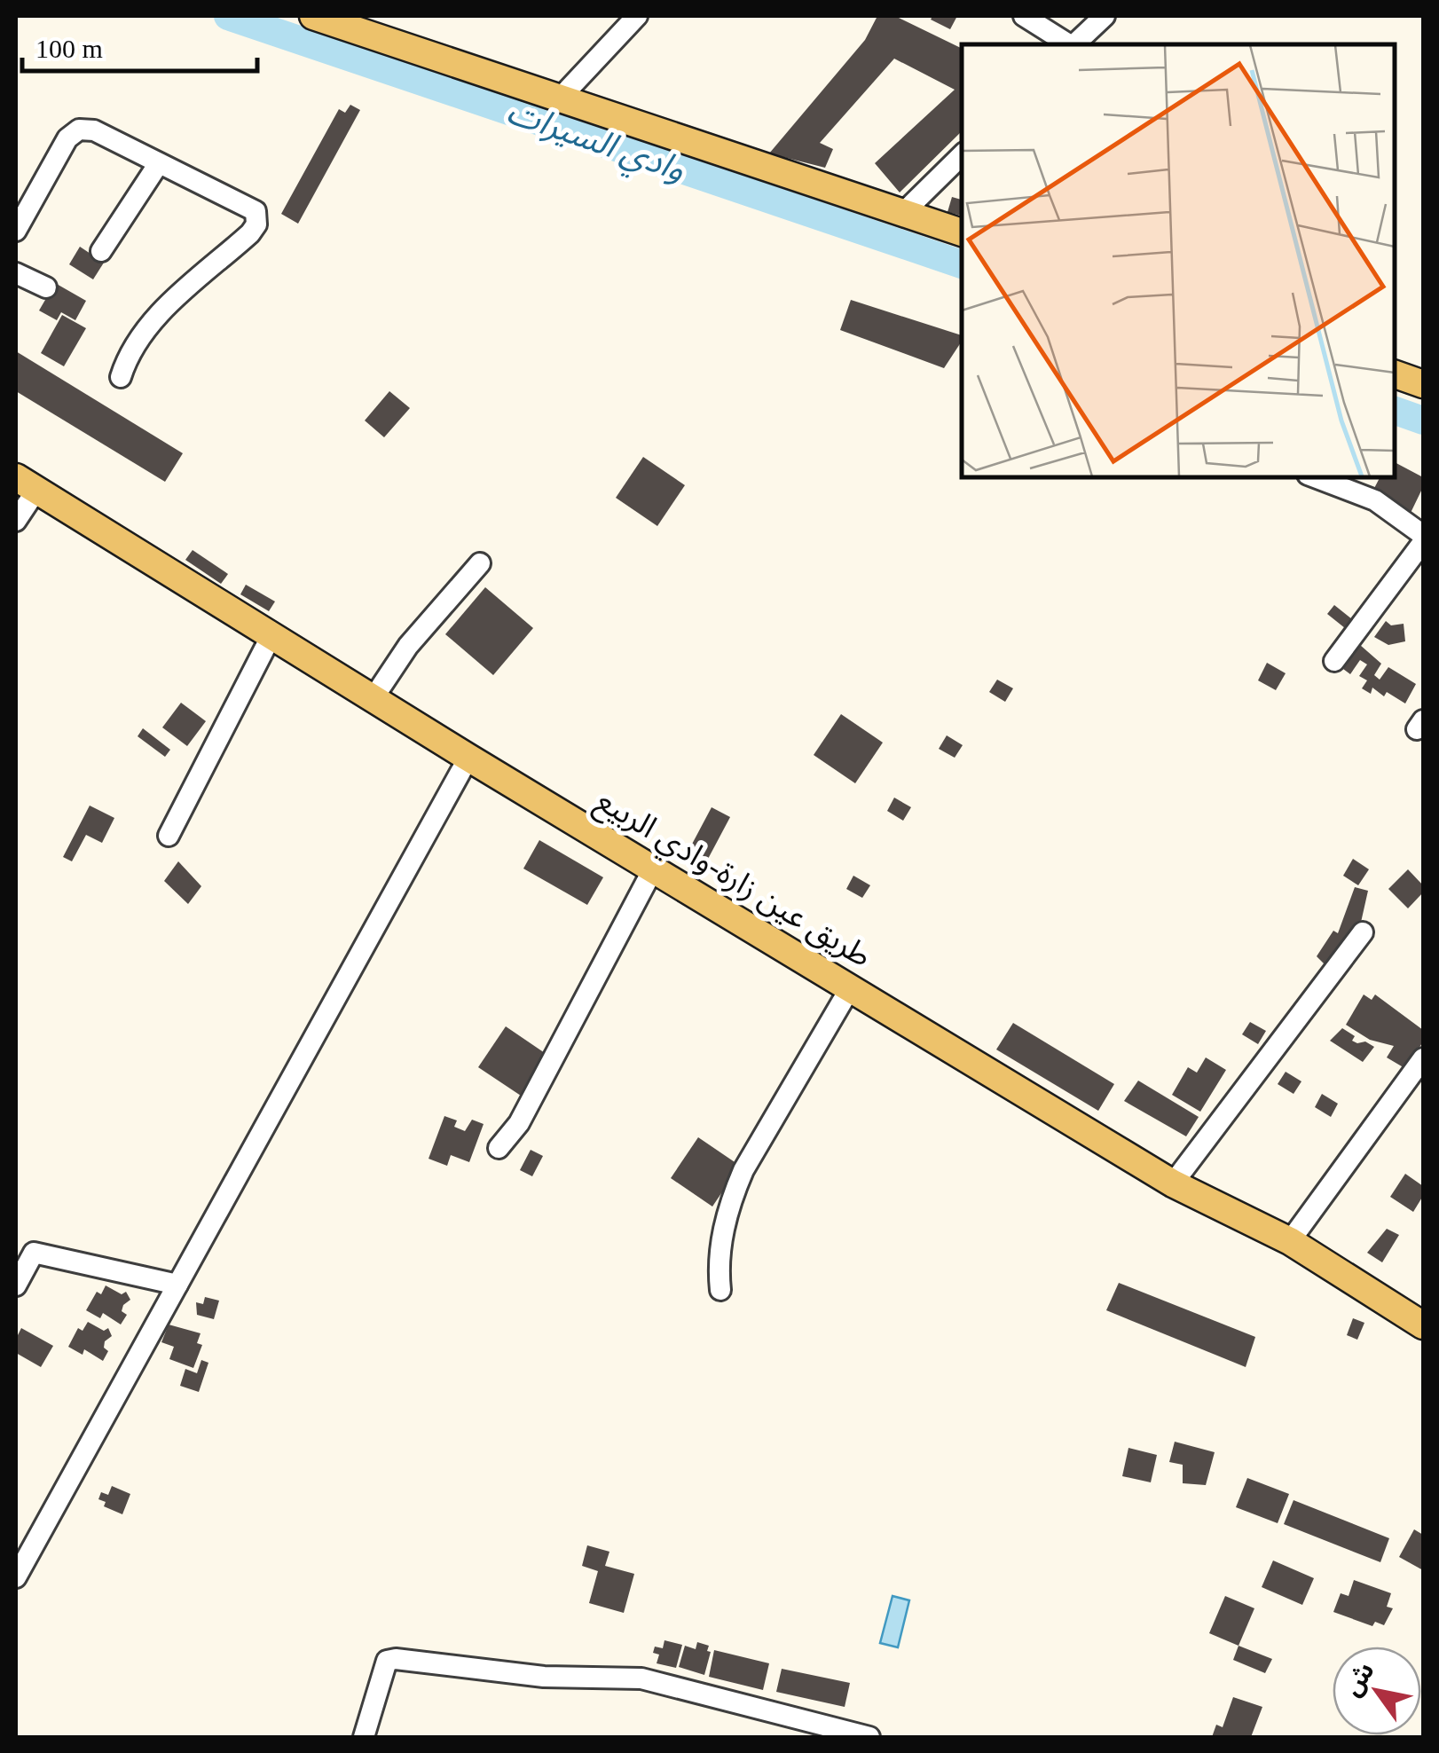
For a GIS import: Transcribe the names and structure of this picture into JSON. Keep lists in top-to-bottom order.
{
  "streets": {
    "main road": ["طريق عين زارة-وادي الربيع"]
  },
  "water": ["وادي السيرات"],
  "scale_bar": "100 m",
  "north": "top left"
}
